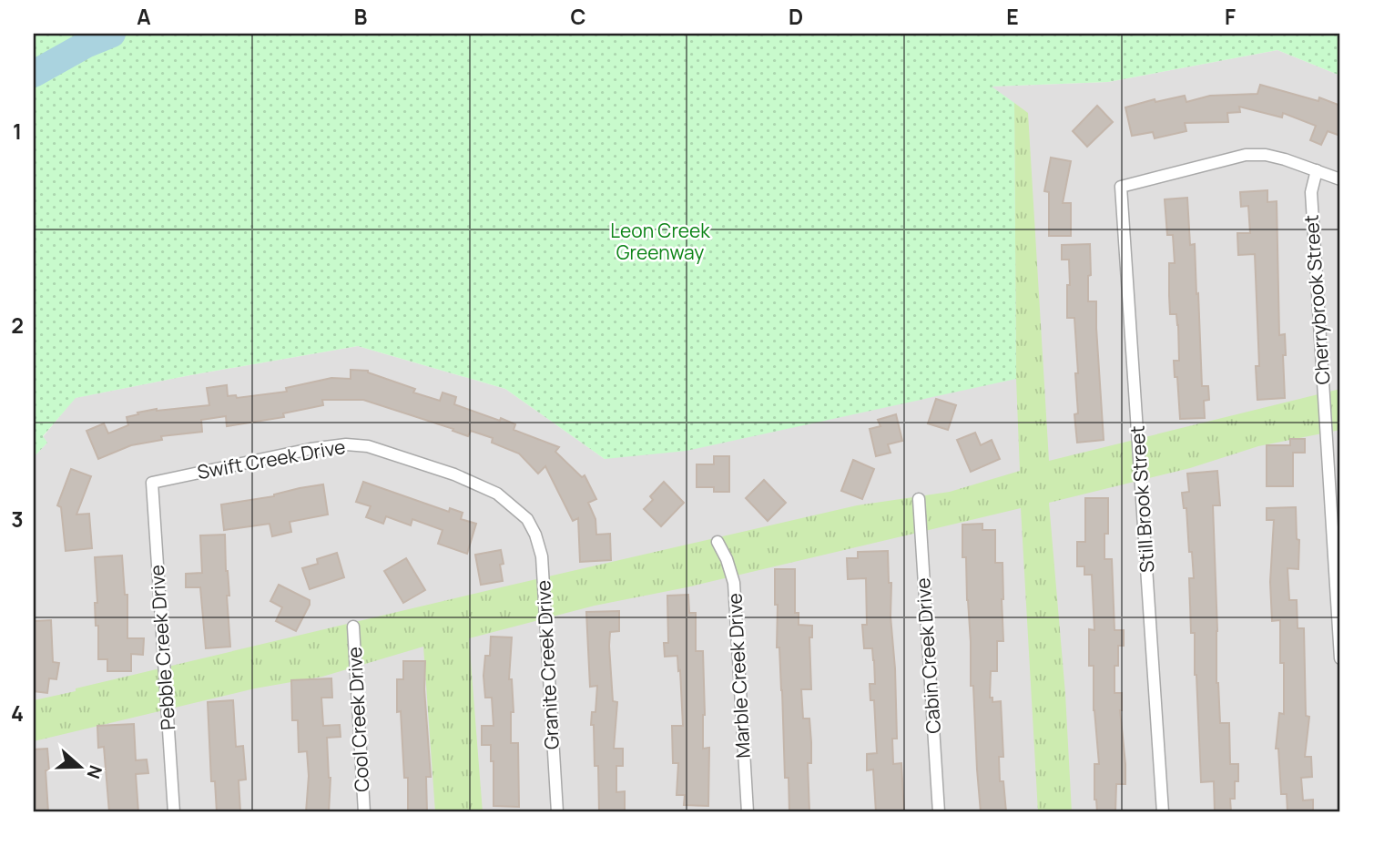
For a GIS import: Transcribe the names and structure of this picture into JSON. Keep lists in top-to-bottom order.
{
  "streets": {
    "street": [
      "Cherrybrook Street",
      "Swift Creek Drive",
      "Still Brook Street",
      "Pebble Creek Drive",
      "Cabin Creek Drive",
      "Granite Creek Drive",
      "Marble Creek Drive",
      "Cool Creek Drive"
    ]
  },
  "crossings": [
    ["Cherrybrook Street", "Still Brook Street"],
    ["Swift Creek Drive", "Pebble Creek Drive"],
    ["Swift Creek Drive", "Granite Creek Drive"]
  ],
  "parks": ["Leon Creek Greenway"],
  "north": "right",
  "grid": {
    "columns": [
      "A",
      "B",
      "C",
      "D",
      "E",
      "F"
    ],
    "rows": [
      "1",
      "2",
      "3",
      "4"
    ]
  }
}
